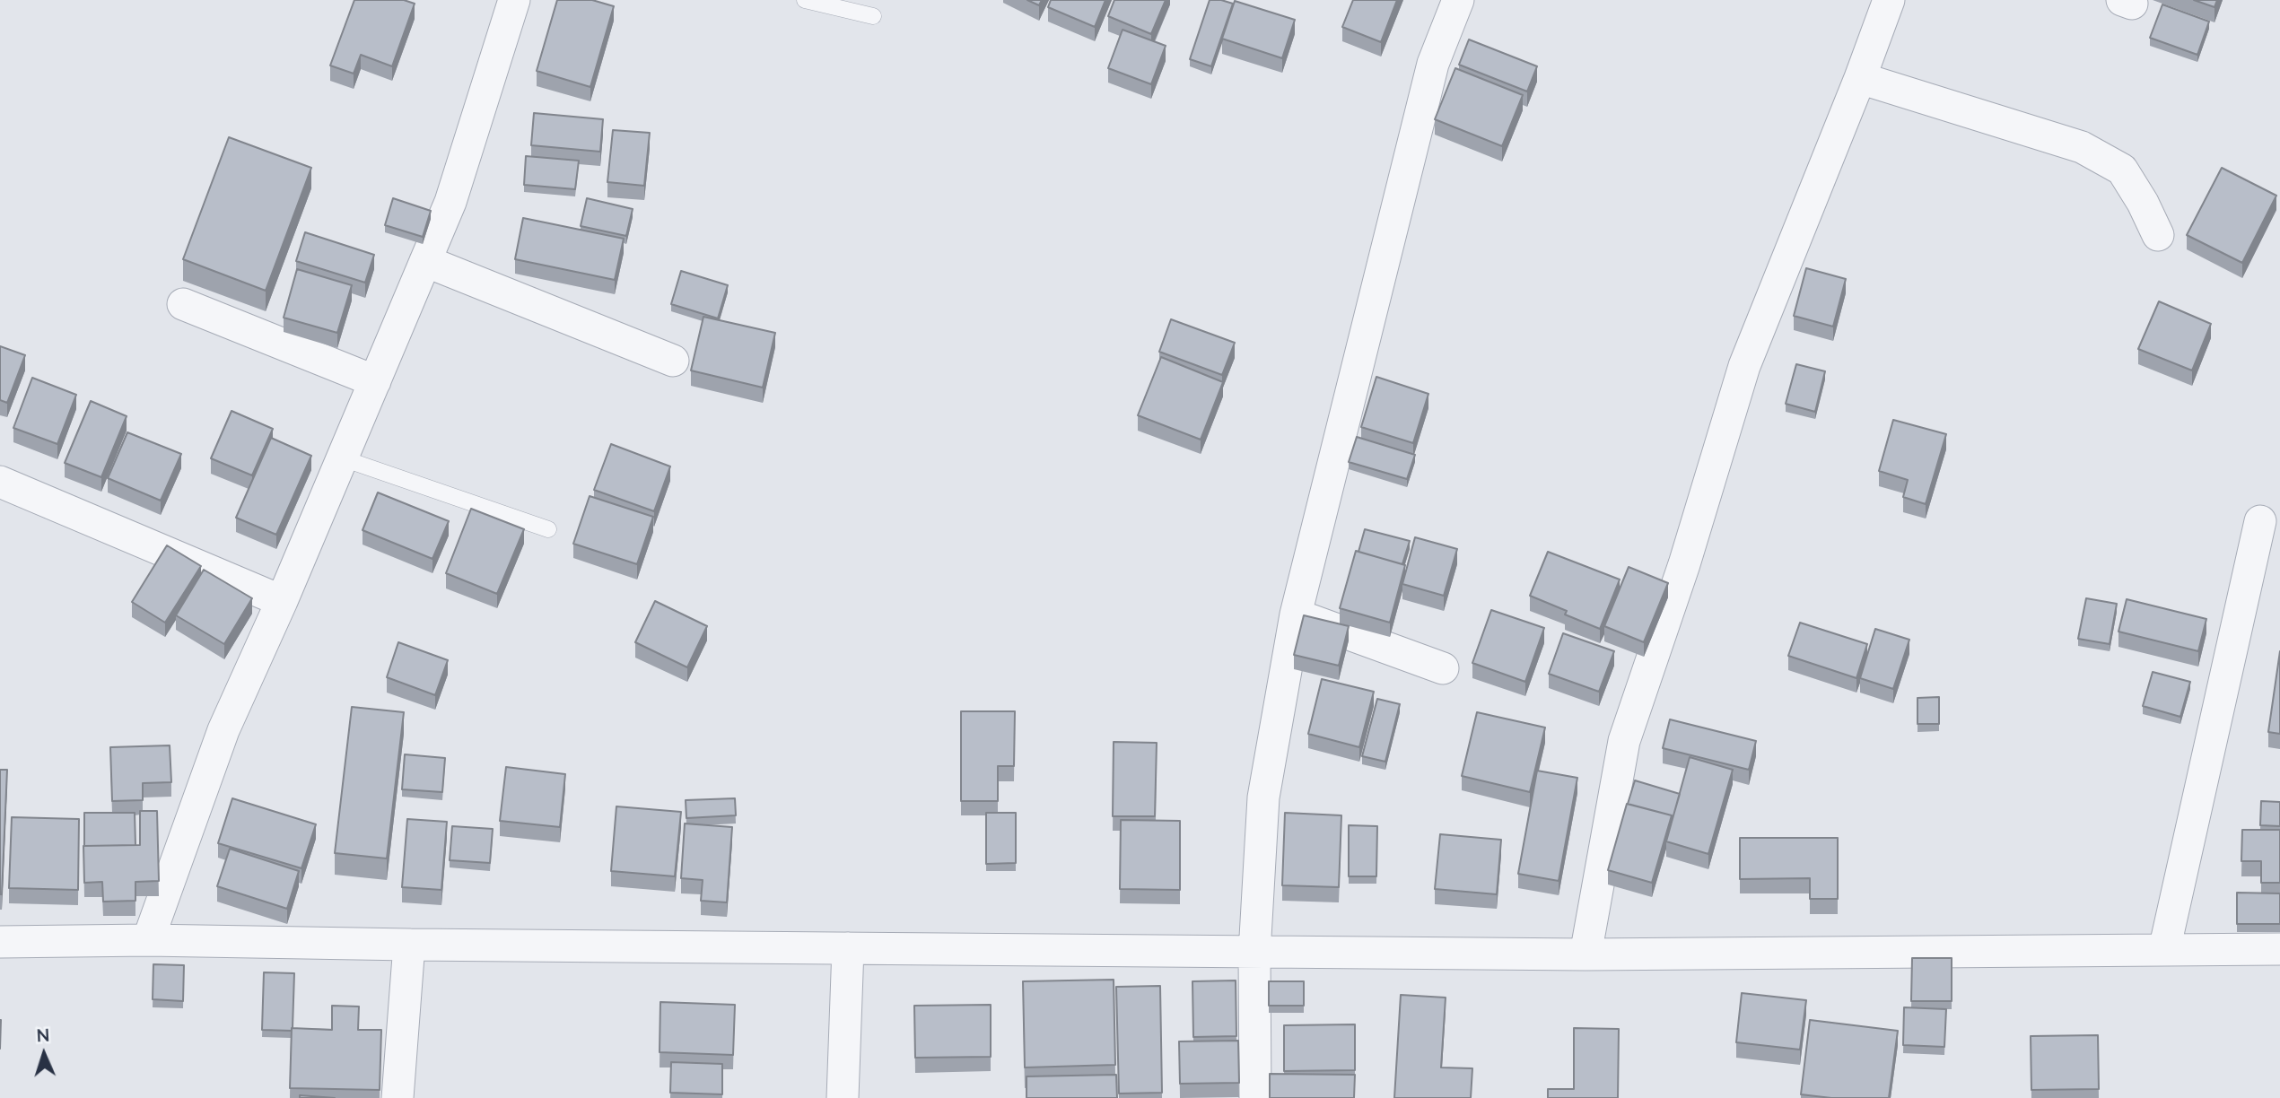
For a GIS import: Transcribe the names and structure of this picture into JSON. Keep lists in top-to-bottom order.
{
  "north": "top"
}
